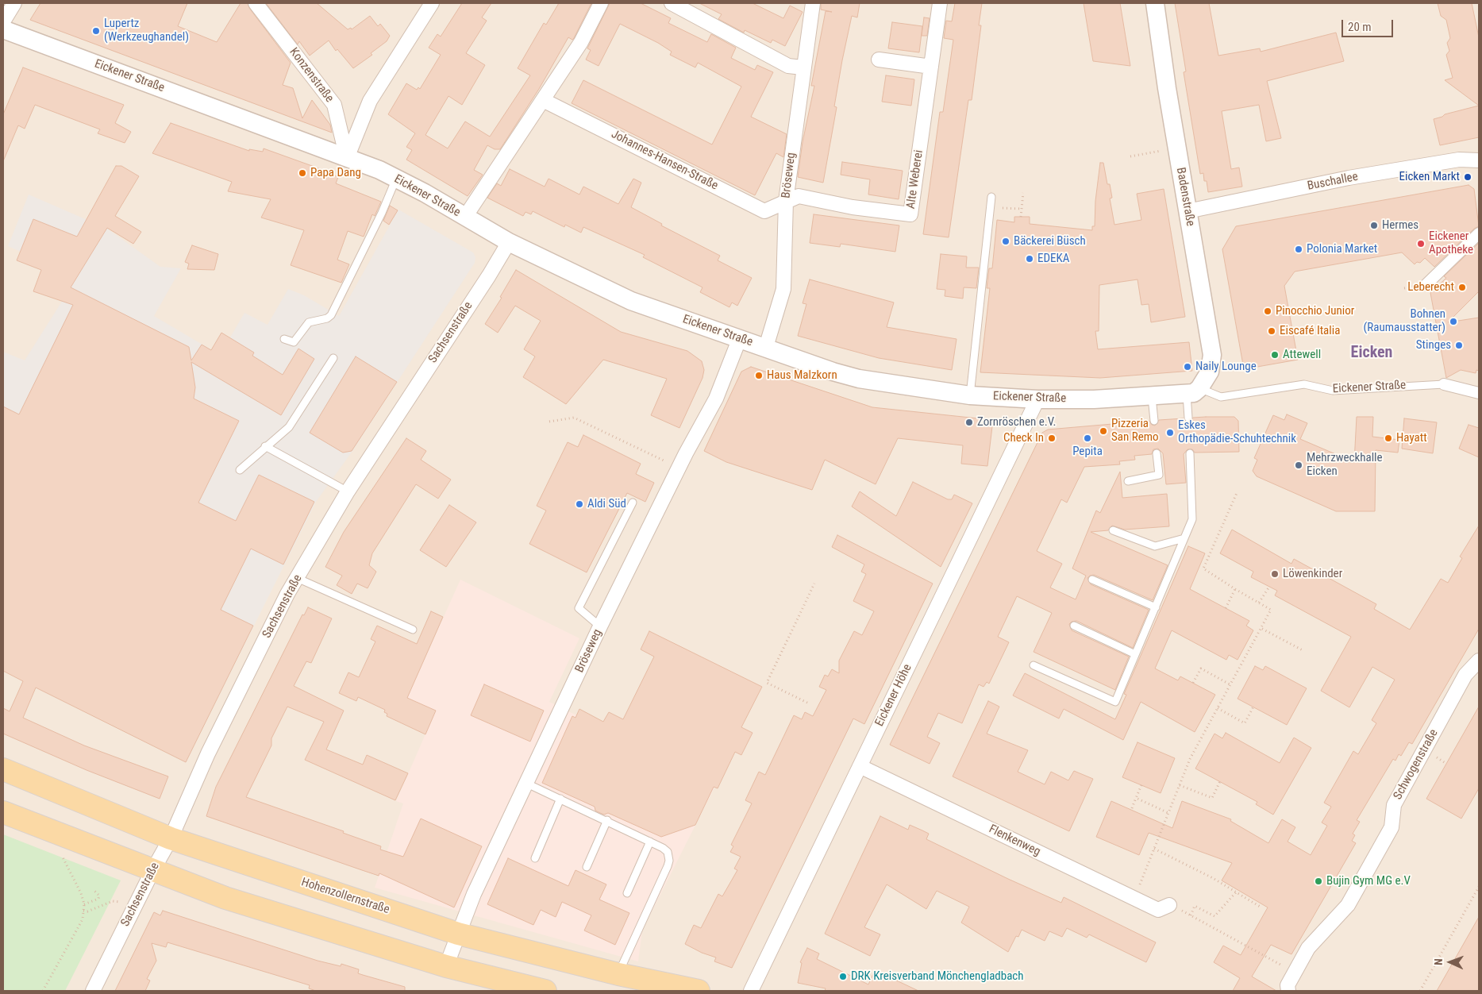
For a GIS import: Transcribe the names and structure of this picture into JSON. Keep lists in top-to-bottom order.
{
  "streets": {
    "main road": ["Hohenzollernstraße"],
    "street": [
      "Konzenstraße",
      "Eickener Straße",
      "Johannes-Hansen-Straße",
      "Bröseweg",
      "Alte Weberei",
      "Buschallee",
      "Badenstraße",
      "Sachsenstraße",
      "Eickener Höhe",
      "Schwogenstraße",
      "Flenkenweg"
    ]
  },
  "crossings": [
    ["Konzenstraße", "Eickener Straße"],
    ["Eickener Straße", "Bröseweg"],
    ["Eickener Straße", "Badenstraße"],
    ["Eickener Straße", "Sachsenstraße"],
    ["Eickener Straße", "Eickener Höhe"],
    ["Johannes-Hansen-Straße", "Bröseweg"],
    ["Johannes-Hansen-Straße", "Alte Weberei"],
    ["Bröseweg", "Alte Weberei"],
    ["Bröseweg", "Hohenzollernstraße"],
    ["Buschallee", "Badenstraße"],
    ["Sachsenstraße", "Hohenzollernstraße"],
    ["Eickener Höhe", "Flenkenweg"]
  ],
  "districts": ["Eicken"],
  "places": [
    "Lupertz (Werkzeughandel)",
    "Papa Dang",
    "Eicken Markt",
    "Hermes",
    "Bäckerei Büsch",
    "Eickener Apotheke",
    "Polonia Market",
    "EDEKA",
    "Leberecht",
    "Pinocchio Junior",
    "Bohnen (Raumausstatter)",
    "Eiscafé Italia",
    "Stinges",
    "Attewell",
    "Naily Lounge",
    "Haus Malzkorn",
    "Zornröschen e.V.",
    "Pizzeria San Remo",
    "Eskes Orthopädie-Schuhtechnik",
    "Check In",
    "Pepita",
    "Hayatt",
    "Mehrzweckhalle Eicken",
    "Aldi Süd",
    "Löwenkinder",
    "Bujin Gym MG e.V",
    "DRK Kreisverband Mönchengladbach"
  ],
  "scale_bar": "20 m",
  "north": "left"
}
